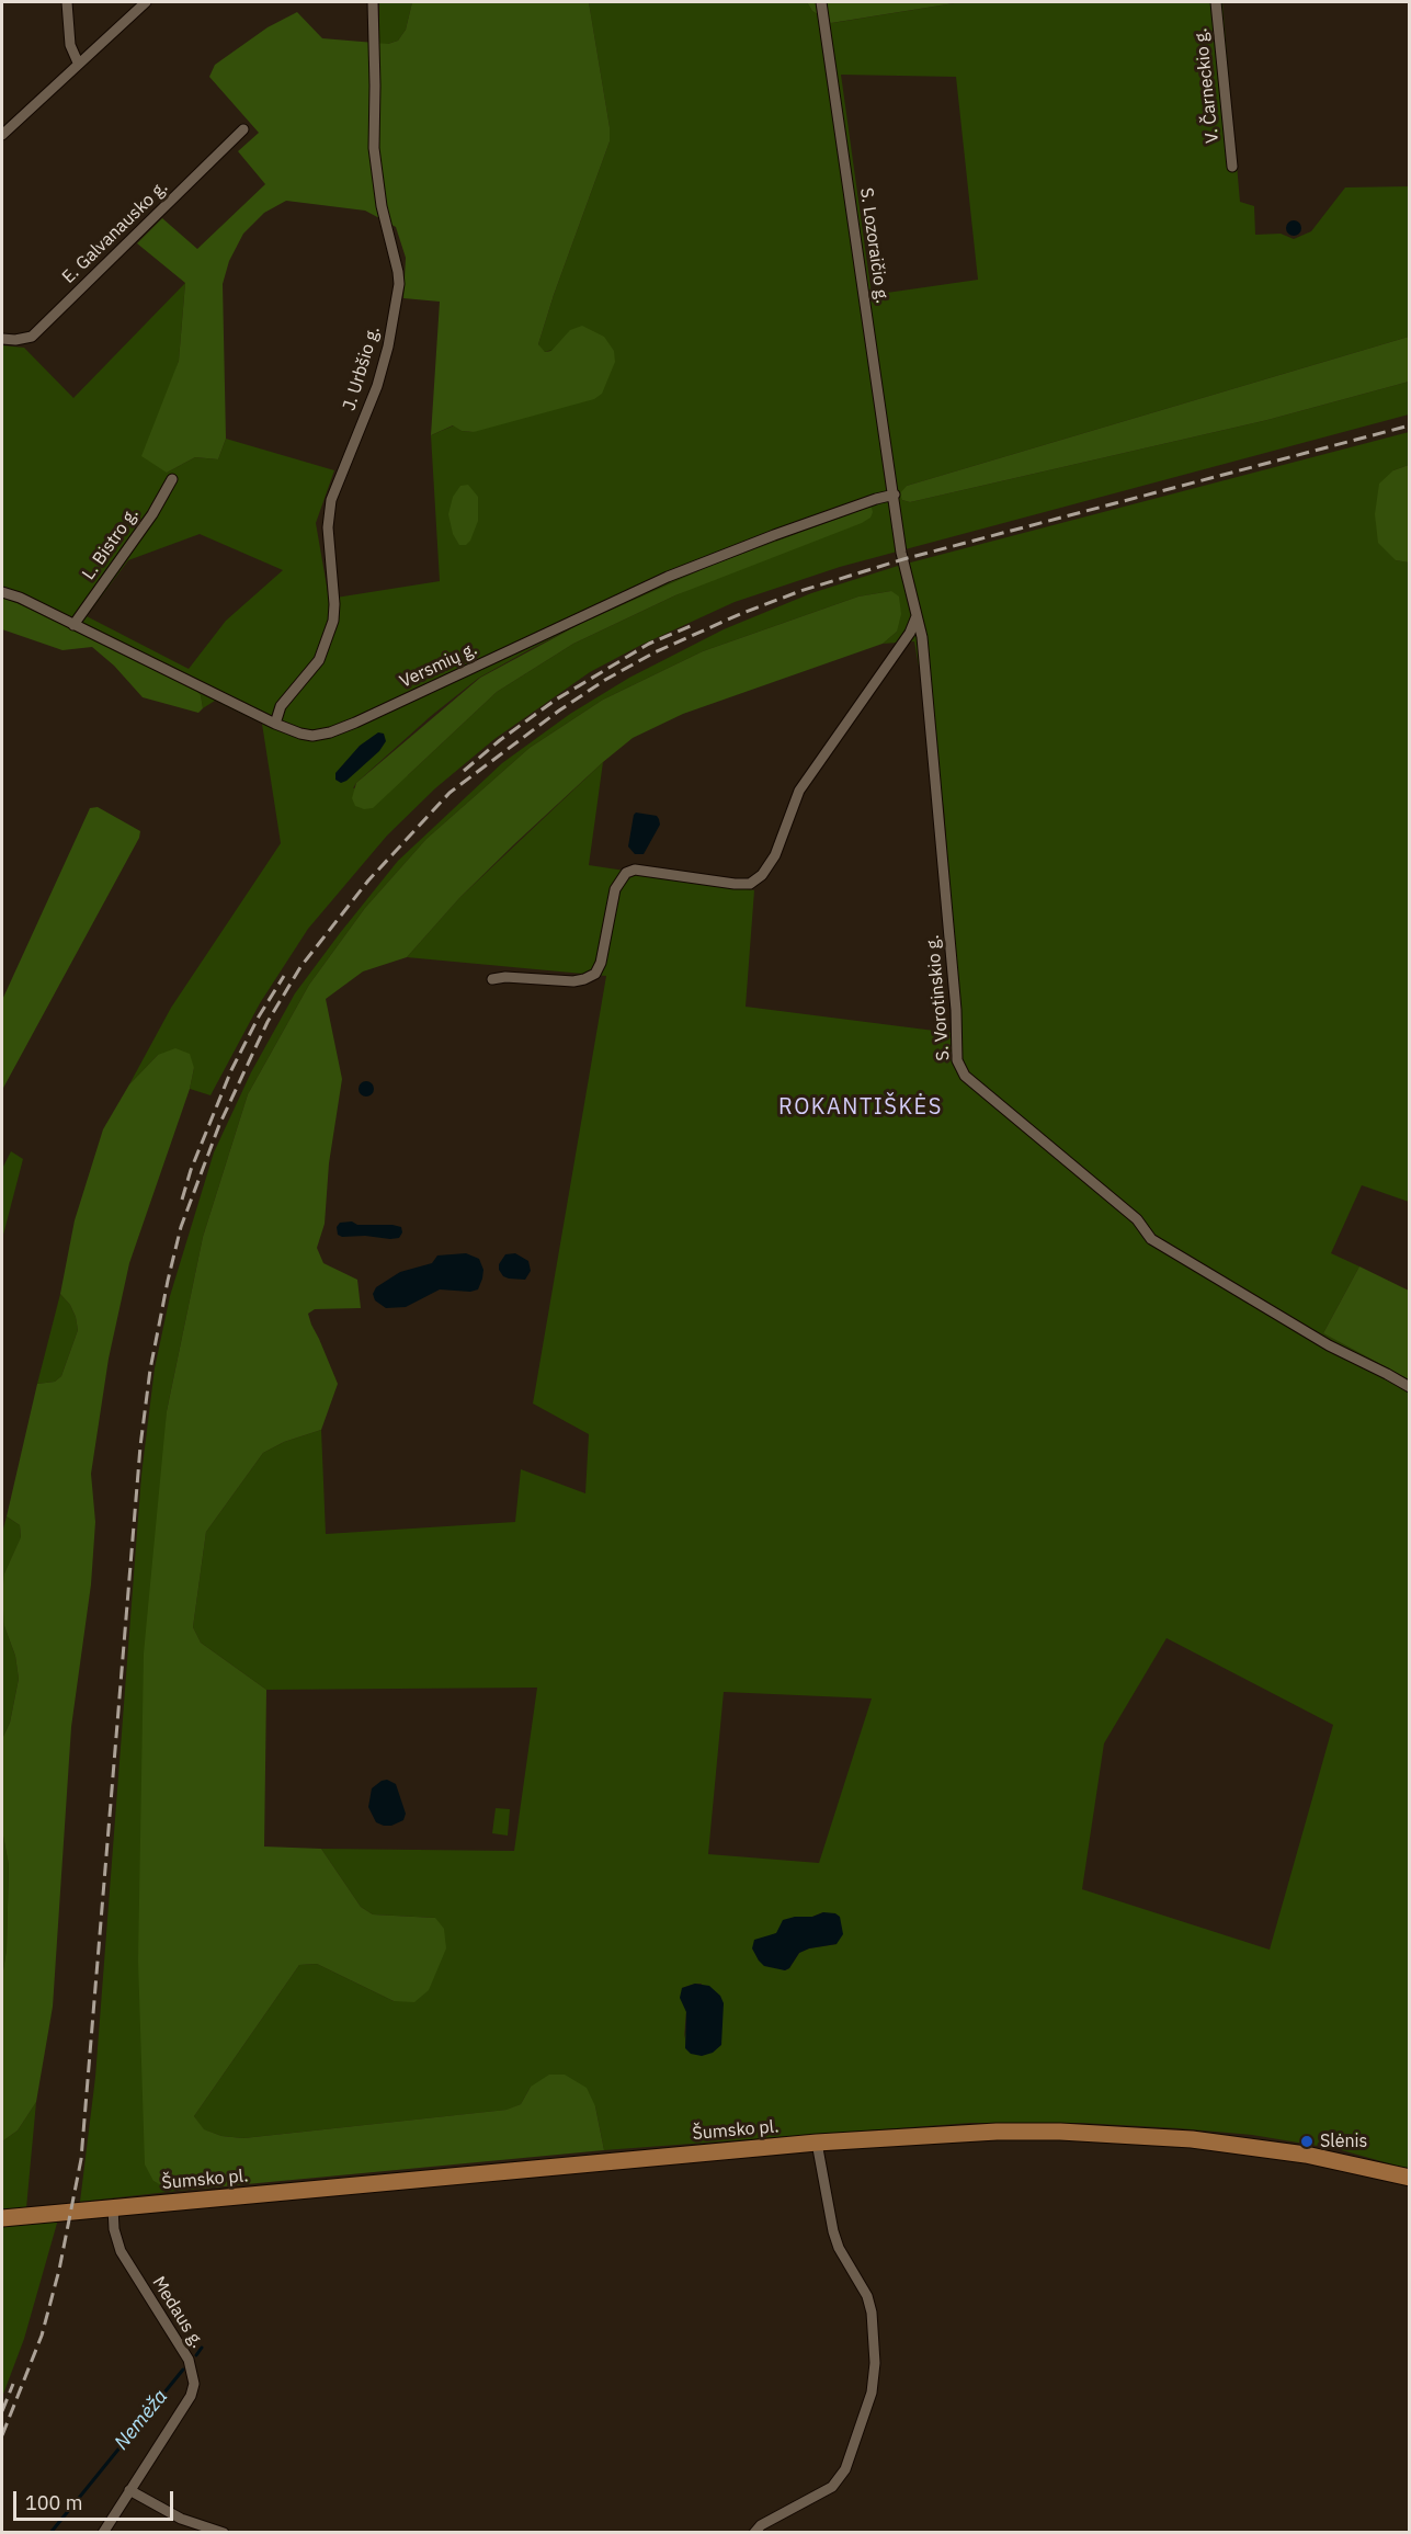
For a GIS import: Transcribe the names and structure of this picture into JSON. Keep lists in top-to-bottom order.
{
  "streets": {
    "main road": ["Šumsko pl."],
    "street": [
      "V. Čarneckio g.",
      "E. Galvanausko g.",
      "S. Lozoraičio g.",
      "J. Urbšio g.",
      "L. Bistro g.",
      "Versmių g.",
      "S. Vorotinskio g.",
      "Medaus g."
    ]
  },
  "crossings": [
    ["S. Lozoraičio g.", "Versmių g."],
    ["S. Lozoraičio g.", "S. Vorotinskio g."],
    ["J. Urbšio g.", "Versmių g."],
    ["L. Bistro g.", "Versmių g."],
    ["Versmių g.", "S. Vorotinskio g."],
    ["Šumsko pl.", "Medaus g."]
  ],
  "districts": ["ROKANTIŠKĖS"],
  "water": ["Nemėža"],
  "places": ["Slėnis"],
  "scale_bar": "100 m"
}
